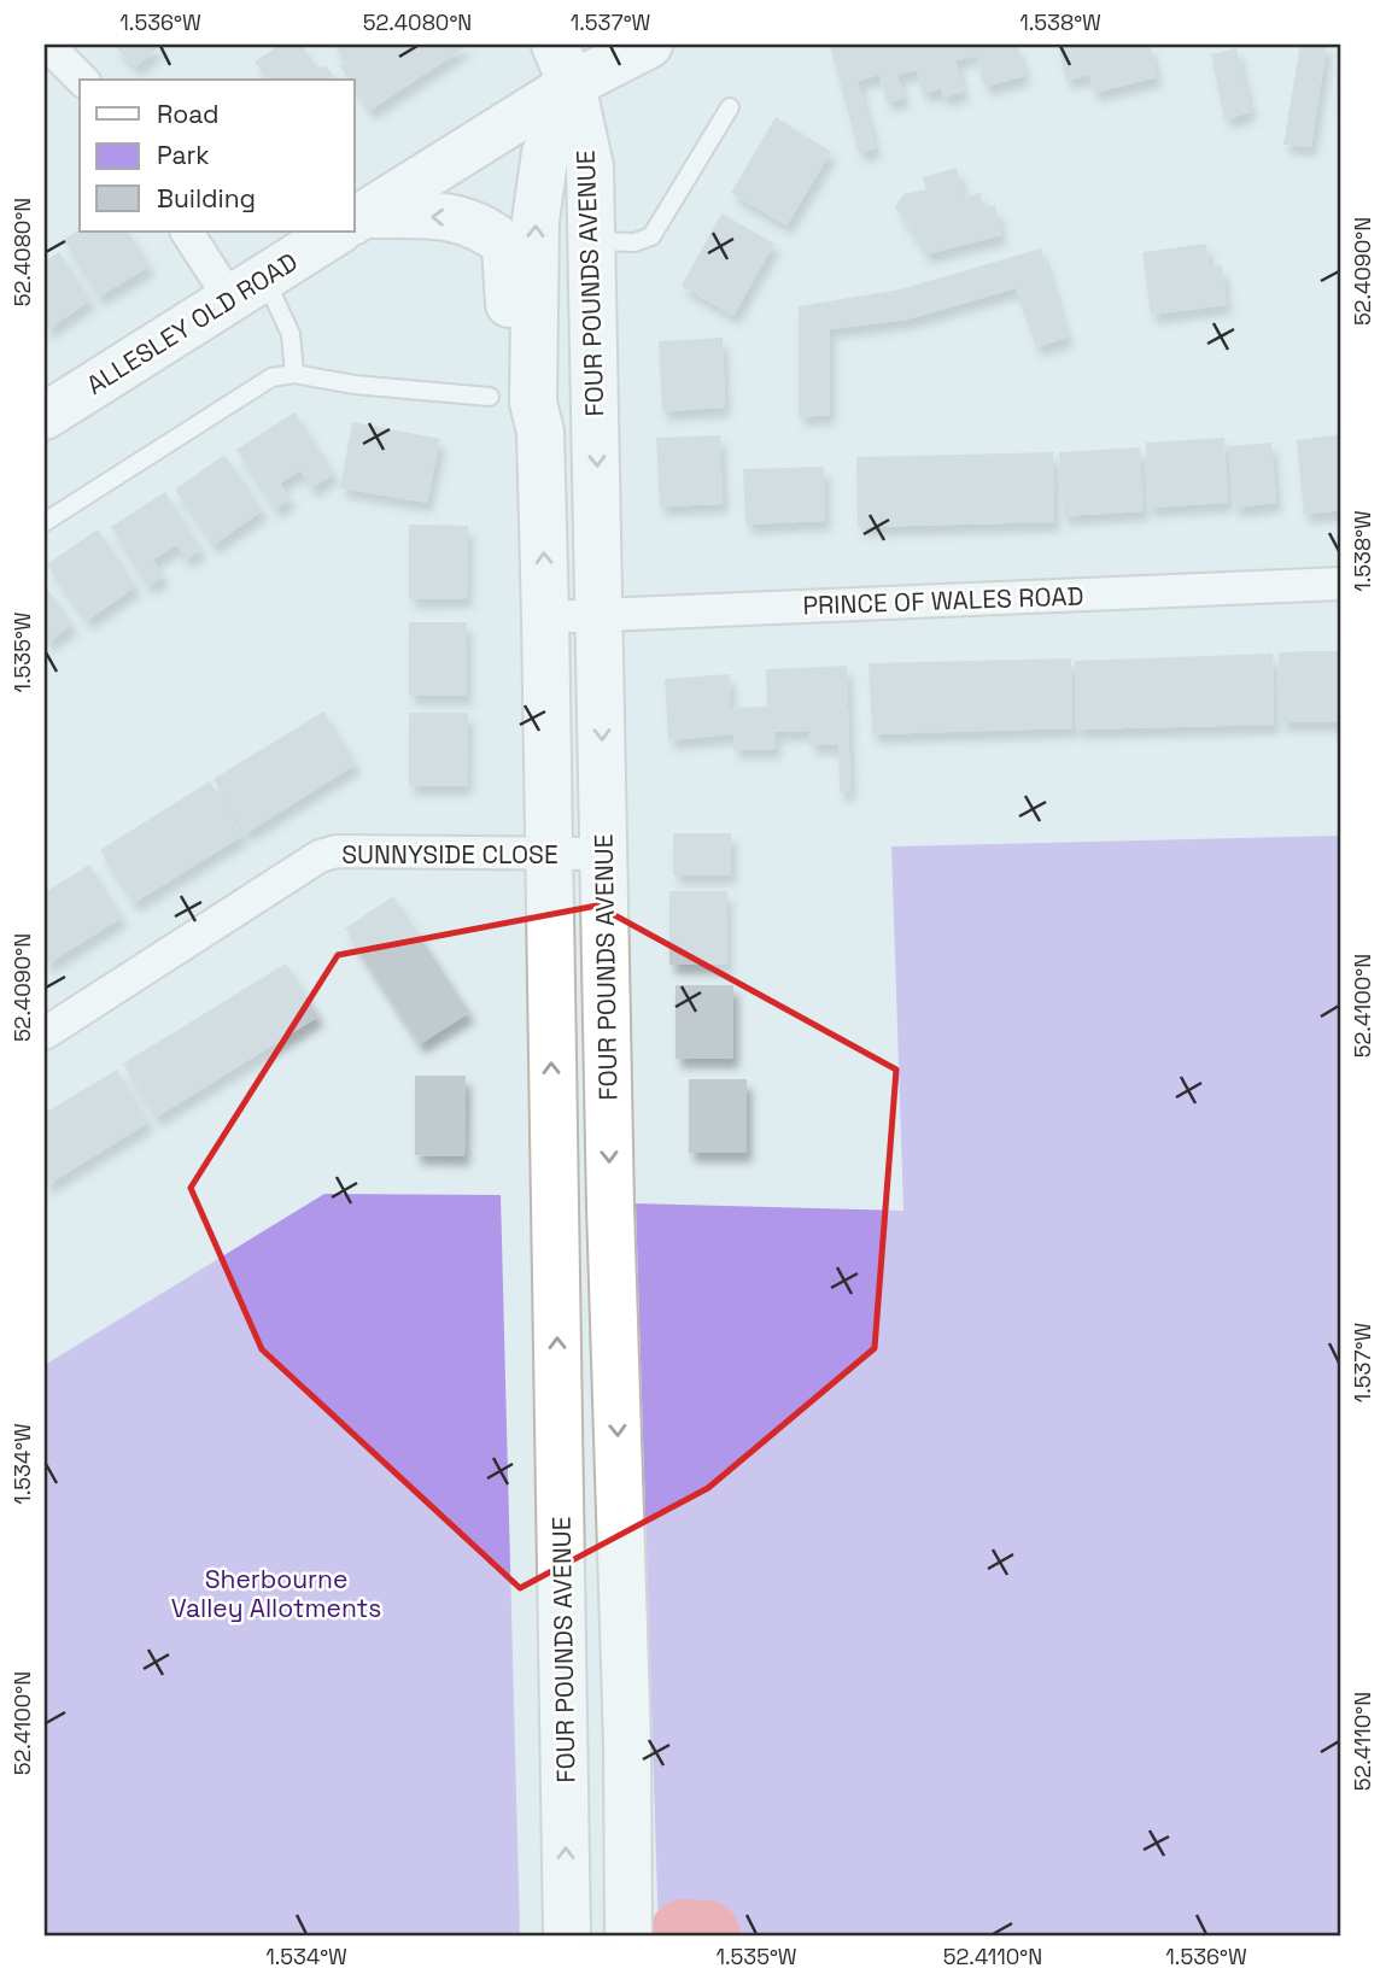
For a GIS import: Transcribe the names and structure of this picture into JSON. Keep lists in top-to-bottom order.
{
  "streets": {
    "main road": ["FOUR POUNDS AVENUE", "ALLESLEY OLD ROAD"],
    "street": ["PRINCE OF WALES ROAD", "SUNNYSIDE CLOSE"]
  },
  "crossings": [
    ["FOUR POUNDS AVENUE", "ALLESLEY OLD ROAD"],
    ["FOUR POUNDS AVENUE", "PRINCE OF WALES ROAD"],
    ["FOUR POUNDS AVENUE", "SUNNYSIDE CLOSE"]
  ],
  "parks": ["Sherbourne Valley Allotments"],
  "legend": ["Road", "Park", "Building"],
  "coordinates": [
    "1.536°W",
    "52.4080°N",
    "1.537°W",
    "1.538°W",
    "52.4090°N",
    "1.535°W",
    "52.4100°N",
    "1.534°W",
    "52.4110°N"
  ]
}
